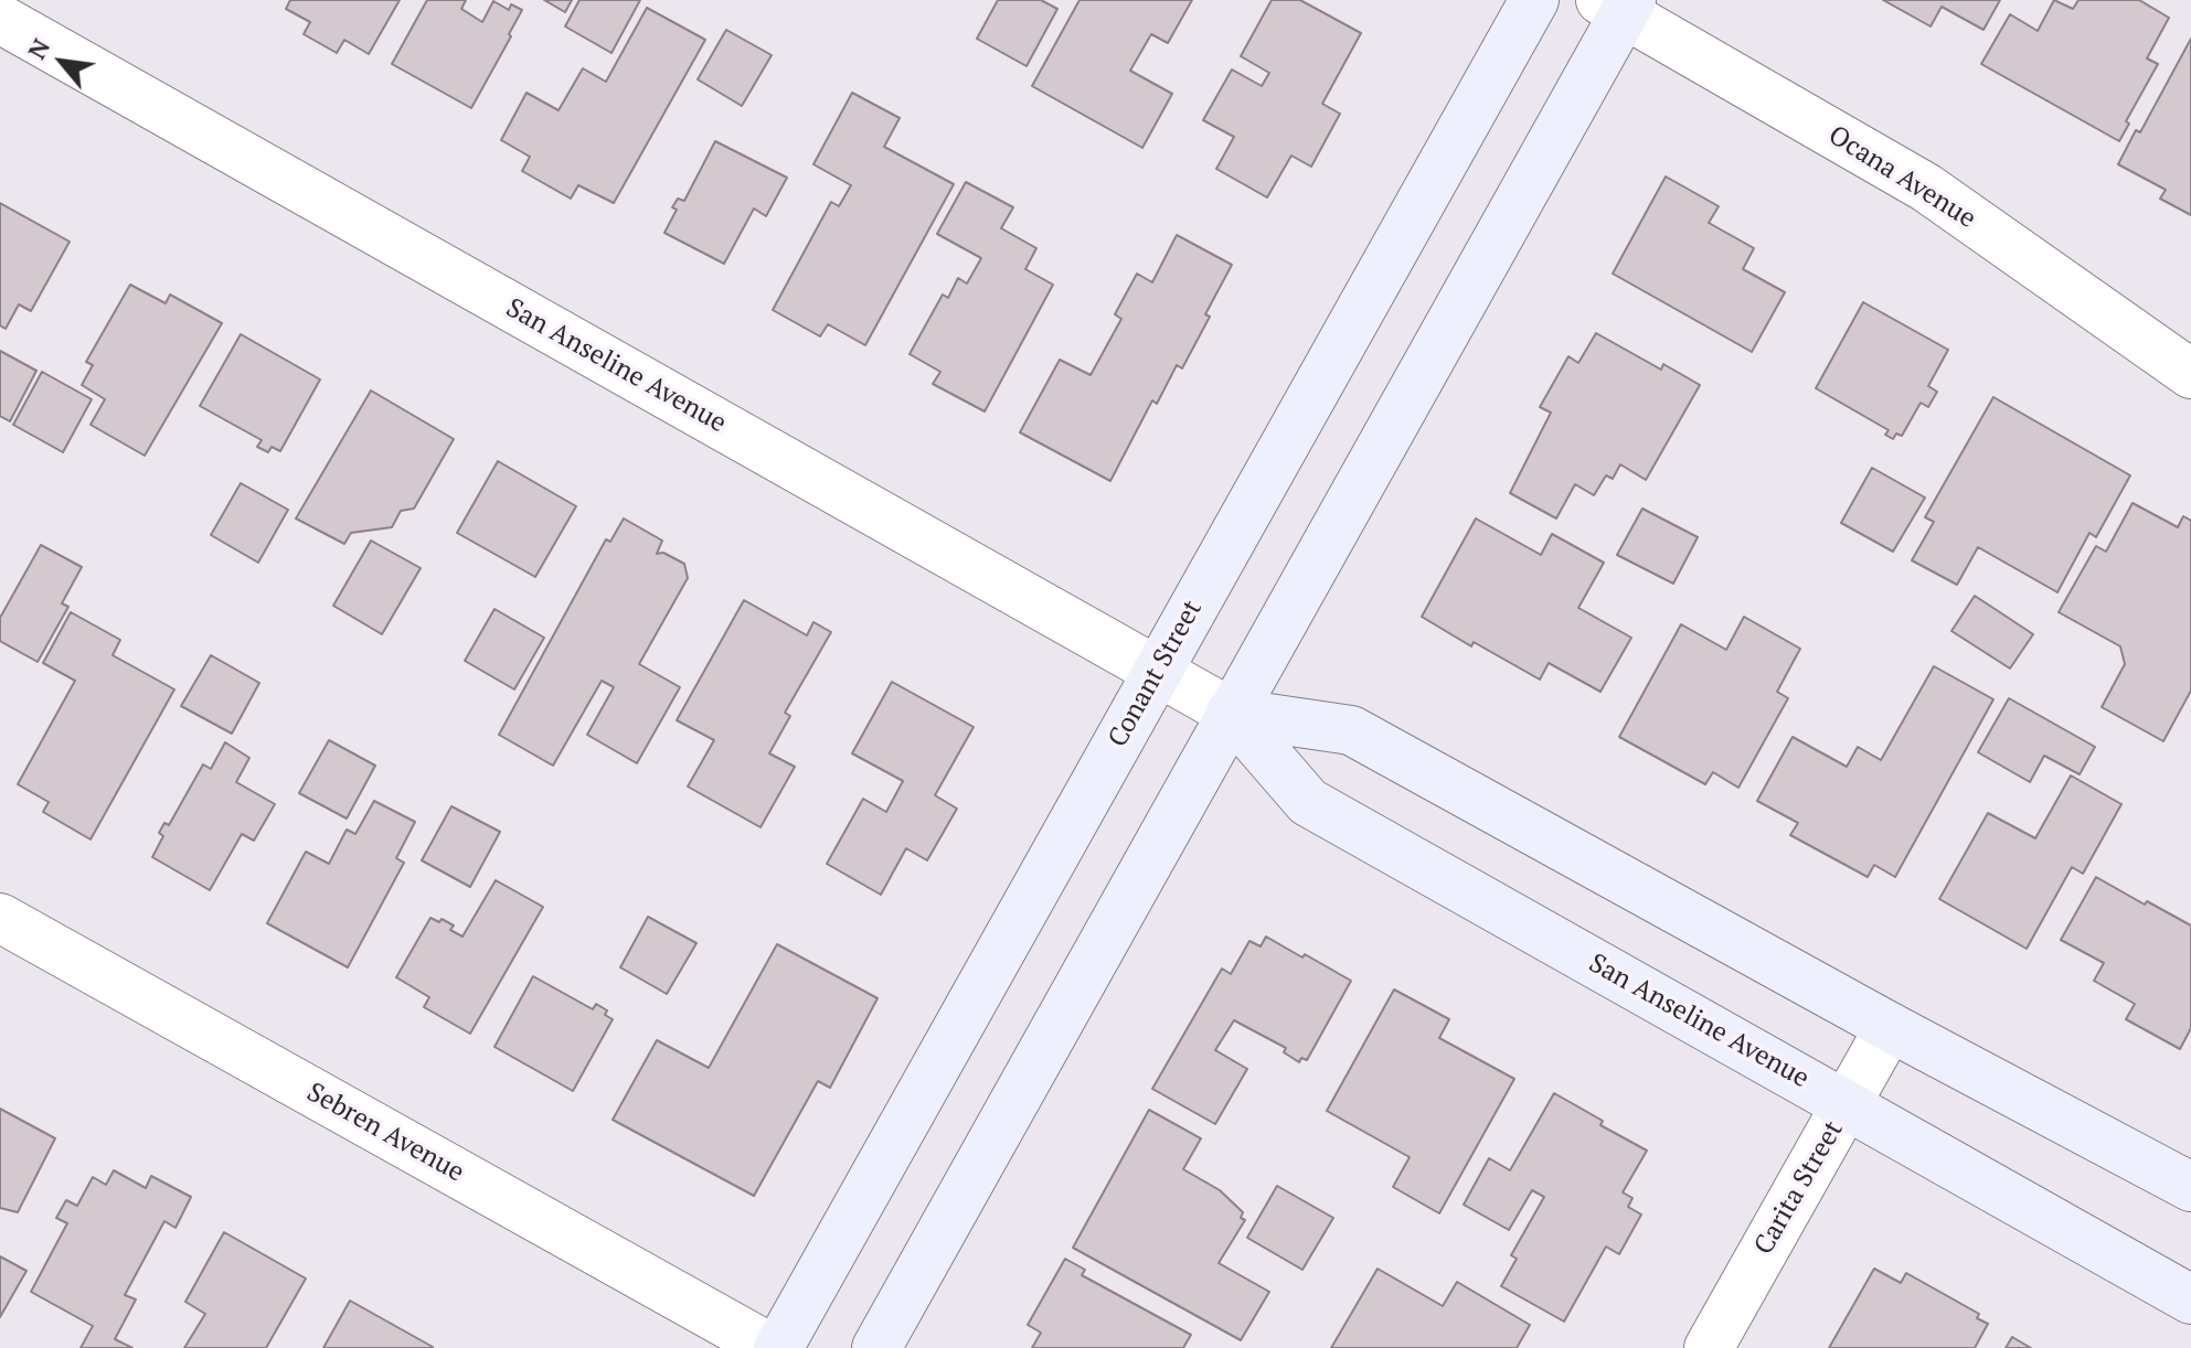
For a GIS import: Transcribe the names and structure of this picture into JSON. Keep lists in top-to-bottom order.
{
  "streets": {
    "street": [
      "Ocana Avenue",
      "San Anseline Avenue",
      "Conant Street",
      "Sebren Avenue",
      "Carita Street"
    ]
  },
  "crossings": [
    ["San Anseline Avenue", "Conant Street"],
    ["San Anseline Avenue", "Carita Street"]
  ],
  "north": "top left"
}
